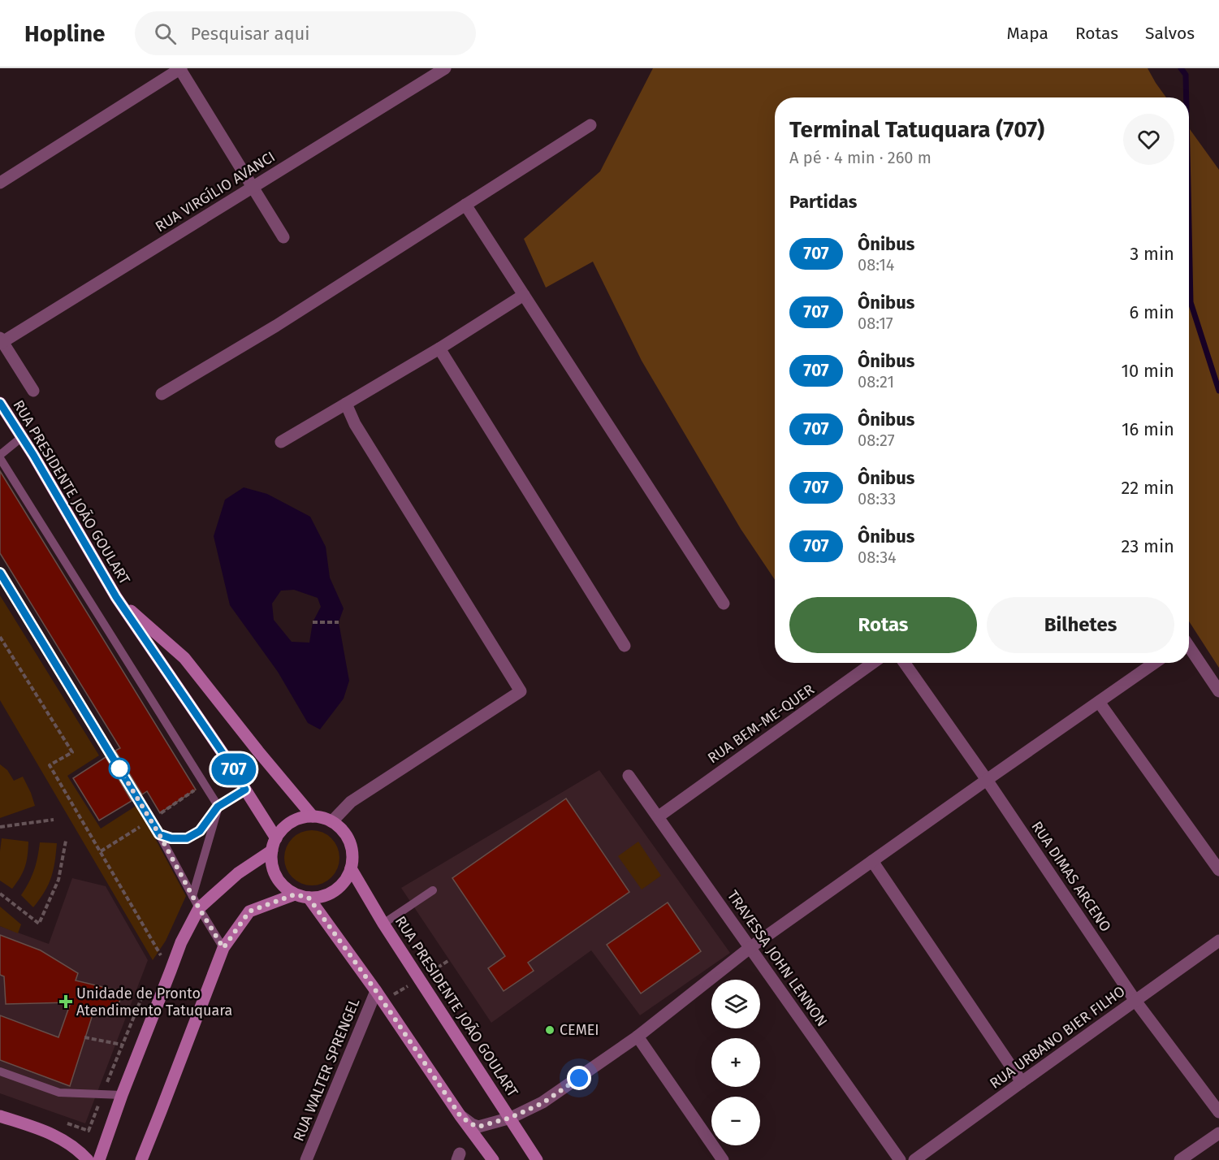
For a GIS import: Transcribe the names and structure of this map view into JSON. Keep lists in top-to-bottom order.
{
  "streets": {
    "main road": ["RUA PRESIDENTE JOÃO GOULART"],
    "street": [
      "RUA VIRGÍLIO AVANCI",
      "RUA BEM-ME-QUER",
      "RUA DIMAS ARCENO",
      "TRAVESSA JOHN LENNON",
      "RUA URBANO BIER FILHO",
      "RUA WALTER SPRENGEL"
    ]
  },
  "crossings": [
    ["RUA VIRGÍLIO AVANCI", "RUA PRESIDENTE JOÃO GOULART"],
    ["RUA BEM-ME-QUER", "TRAVESSA JOHN LENNON"],
    ["RUA DIMAS ARCENO", "RUA URBANO BIER FILHO"]
  ],
  "places": {
    "health": ["Unidade de Pronto Atendimento Tatuquara"],
    "other": ["CEMEI"]
  },
  "lines": ["bus line 707"],
  "page": {
    "header": "Hopline",
    "search": "Pesquisar aqui",
    "nav": ["Mapa", "Rotas", "Salvos"],
    "on_map": "707",
    "heading": [
      ["Terminal Tatuquara (707)", "A pé · 4 min · 260 m"],
      "Partidas"
    ],
    "list": [
      {
        "mark": "707",
        "name": "Ônibus",
        "note": "08:14",
        "value": "3 min"
      },
      {
        "mark": "707",
        "name": "Ônibus",
        "note": "08:17",
        "value": "6 min"
      },
      {
        "mark": "707",
        "name": "Ônibus",
        "note": "08:21",
        "value": "10 min"
      },
      {
        "mark": "707",
        "name": "Ônibus",
        "note": "08:27",
        "value": "16 min"
      },
      {
        "mark": "707",
        "name": "Ônibus",
        "note": "08:33",
        "value": "22 min"
      },
      {
        "mark": "707",
        "name": "Ônibus",
        "note": "08:34",
        "value": "23 min"
      }
    ],
    "buttons": ["Rotas", "Bilhetes"],
    "map_buttons": ["+", "−"]
  }
}
